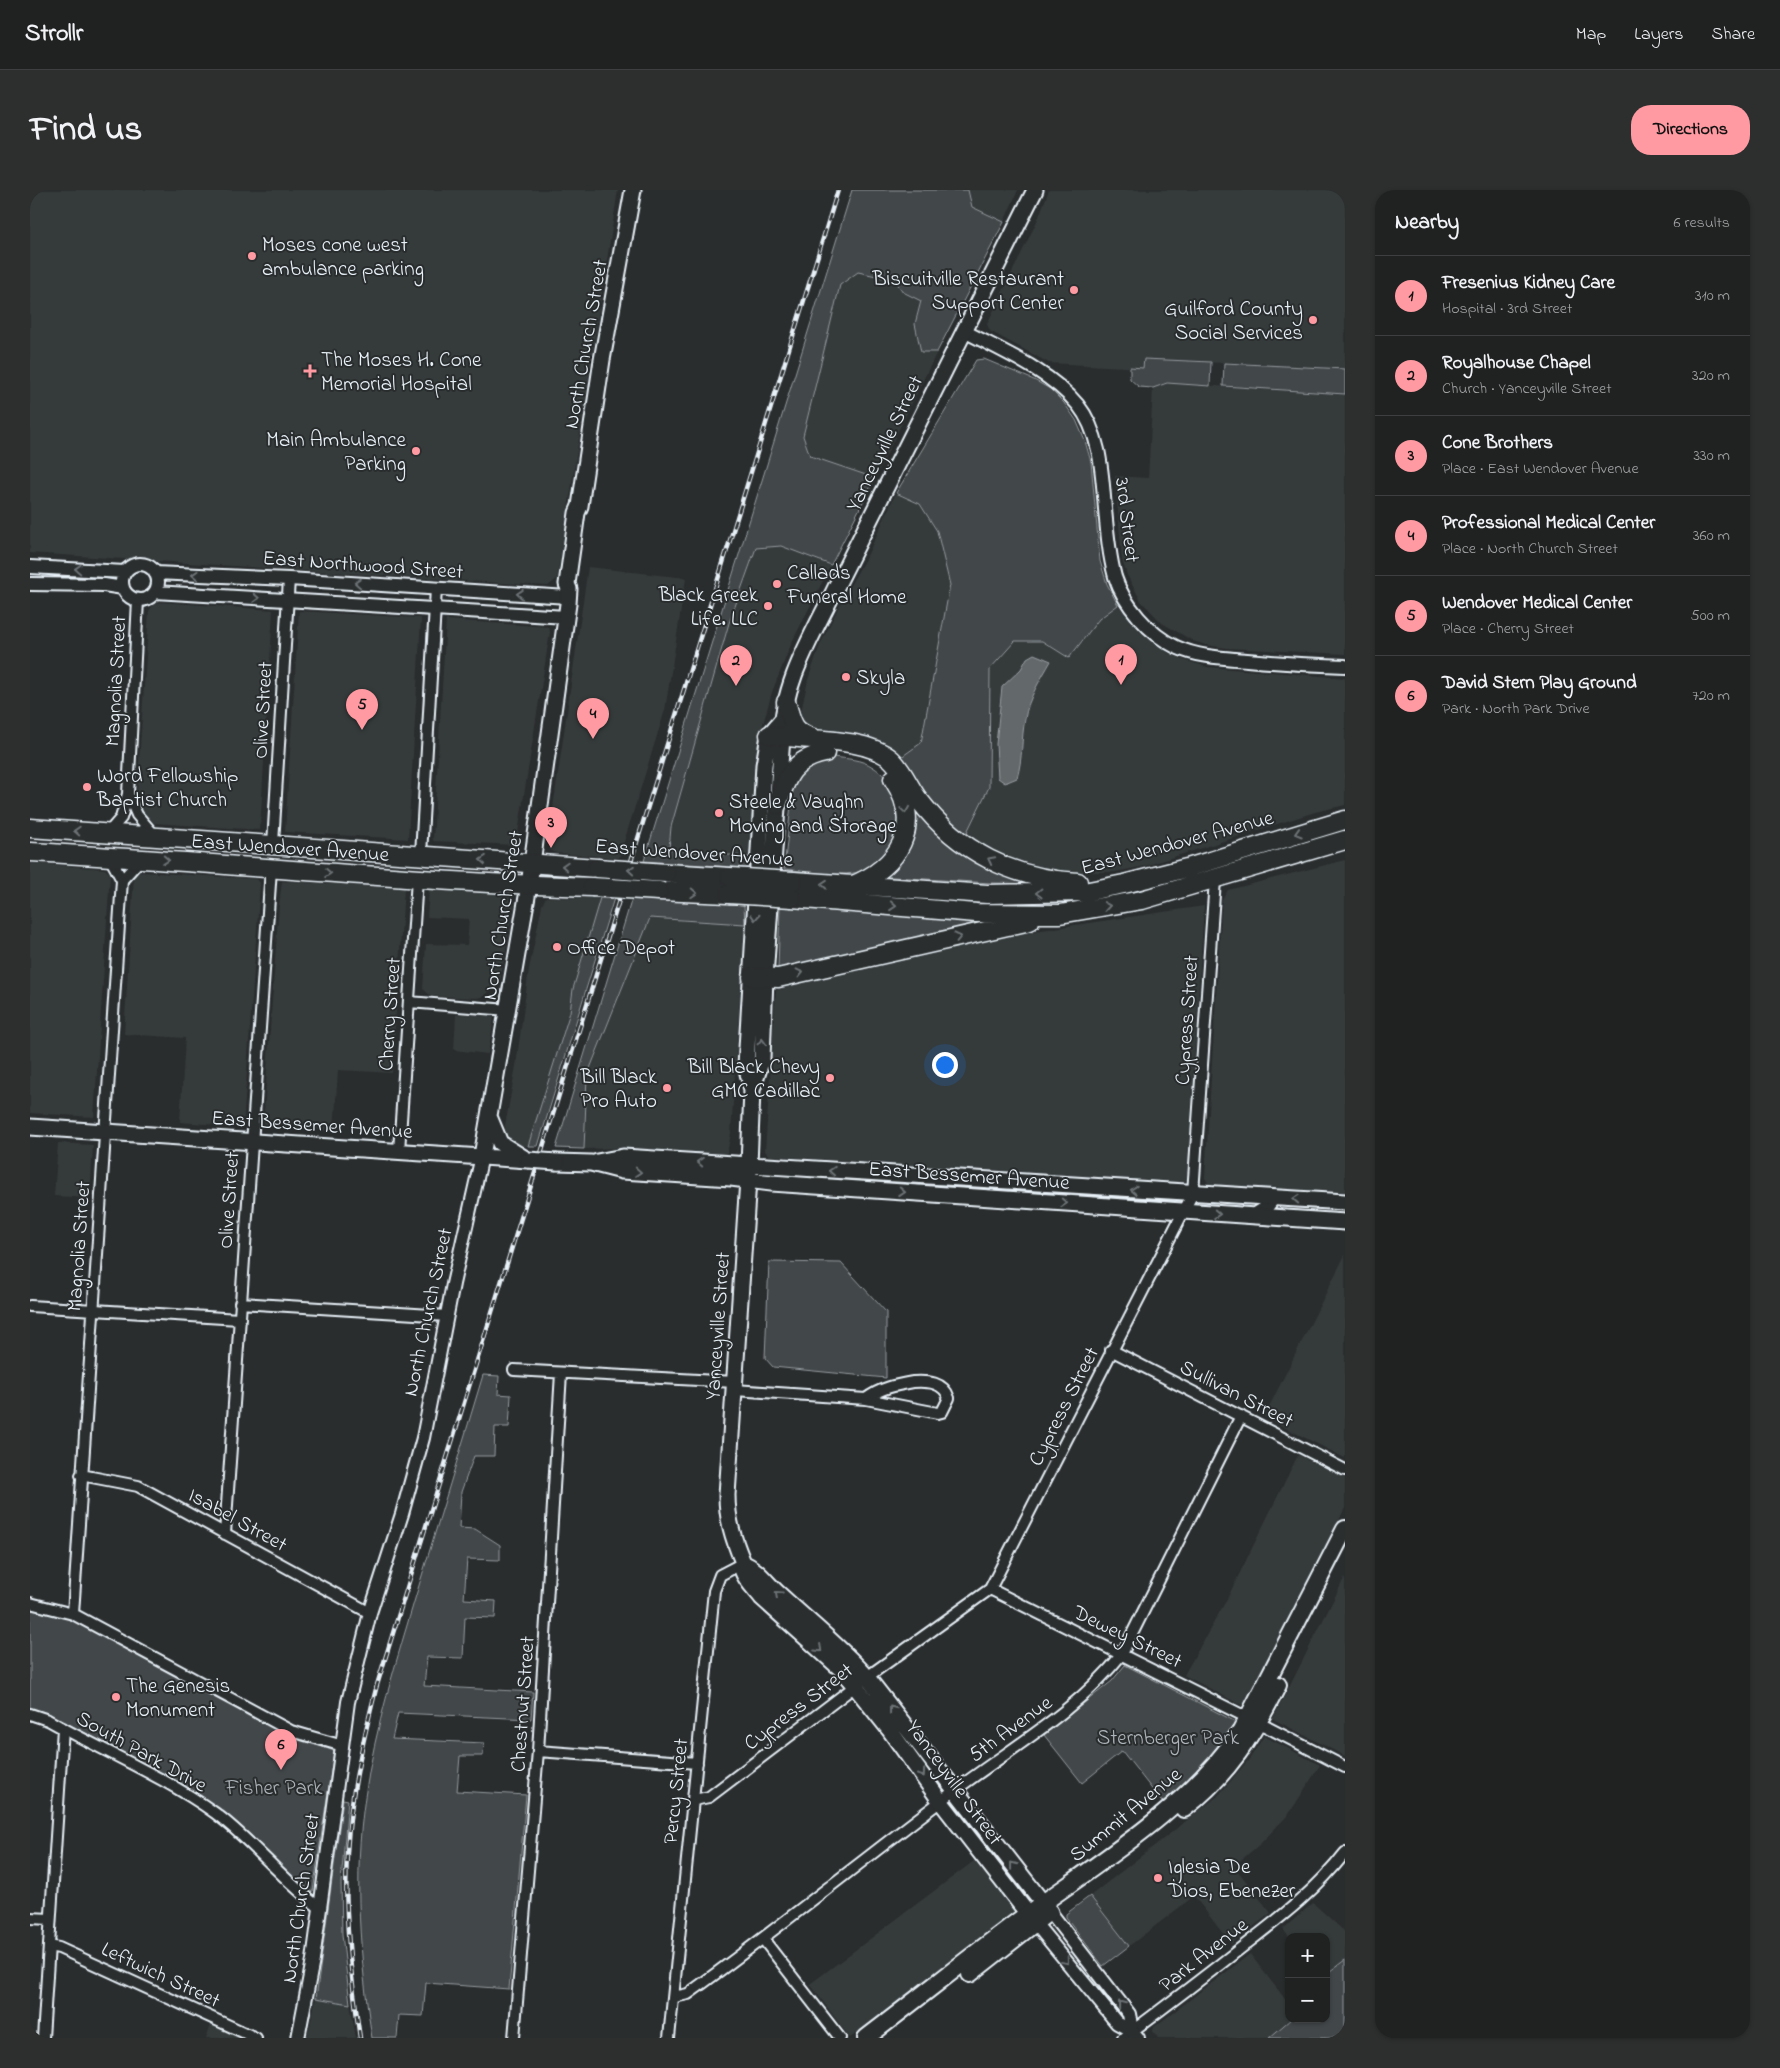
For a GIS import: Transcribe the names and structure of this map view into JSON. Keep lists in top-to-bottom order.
{
  "streets": {
    "highway": ["East Wendover Avenue"],
    "main road": [
      "North Church Street",
      "Yanceyville Street",
      "East Bessemer Avenue",
      "Summit Avenue"
    ],
    "street": [
      "3rd Street",
      "East Northwood Street",
      "Magnolia Street",
      "Olive Street",
      "Cherry Street",
      "Cypress Street",
      "Sullivan Street",
      "Isabel Street",
      "Dewey Street",
      "Chestnut Street",
      "5th Avenue",
      "South Park Drive",
      "Percy Street",
      "Park Avenue",
      "Leftwich Street"
    ]
  },
  "crossings": [
    ["North Church Street", "East Northwood Street"],
    ["North Church Street", "East Wendover Avenue"],
    ["North Church Street", "East Bessemer Avenue"],
    ["North Church Street", "Isabel Street"],
    ["North Church Street", "South Park Drive"],
    ["Yanceyville Street", "3rd Street"],
    ["Yanceyville Street", "Cypress Street"],
    ["Yanceyville Street", "East Bessemer Avenue"],
    ["Yanceyville Street", "5th Avenue"],
    ["Yanceyville Street", "Percy Street"],
    ["Yanceyville Street", "Summit Avenue"],
    ["Yanceyville Street", "Park Avenue"],
    ["East Northwood Street", "Magnolia Street"],
    ["East Northwood Street", "Olive Street"],
    ["Magnolia Street", "East Wendover Avenue"],
    ["Magnolia Street", "East Bessemer Avenue"],
    ["Magnolia Street", "Isabel Street"],
    ["Olive Street", "East Wendover Avenue"],
    ["Olive Street", "East Bessemer Avenue"],
    ["Olive Street", "Isabel Street"],
    ["East Wendover Avenue", "Cherry Street"],
    ["East Wendover Avenue", "Cypress Street"],
    ["Cherry Street", "East Bessemer Avenue"],
    ["Cypress Street", "East Bessemer Avenue"],
    ["Cypress Street", "Sullivan Street"],
    ["Cypress Street", "Dewey Street"],
    ["Cypress Street", "Percy Street"],
    ["Sullivan Street", "5th Avenue"],
    ["Dewey Street", "5th Avenue"],
    ["Dewey Street", "Summit Avenue"],
    ["5th Avenue", "Percy Street"]
  ],
  "parks": ["Sternberger Park", "Fisher Park"],
  "places": {
    "other": [
      "Moses cone west ambulance parking",
      "Biscuitville Restaurant Support Center",
      "Guilford County Social Services",
      "Main Ambulance Parking",
      "Callads Funeral Home",
      "Black Greek Life. LLC",
      "Skyla",
      "Word Fellowship Baptist Church",
      "Steele & Vaughn Moving and Storage",
      "Office Depot",
      "Bill Black Chevy GMC Cadillac",
      "Bill Black Pro Auto",
      "The Genesis Monument",
      "Iglesia De Dios, Ebenezer"
    ],
    "health": ["The Moses H. Cone Memorial Hospital"]
  },
  "page": {
    "header": "Strollr",
    "nav": ["Map", "Layers", "Share"],
    "title": "Find us",
    "buttons": "Directions",
    "heading": ["Nearby", "6 results"],
    "list": [
      {
        "mark": "1",
        "name": "Fresenius Kidney Care",
        "note": "Hospital · 3rd Street",
        "value": "310 m"
      },
      {
        "mark": "2",
        "name": "Royalhouse Chapel",
        "note": "Church · Yanceyville Street",
        "value": "320 m"
      },
      {
        "mark": "3",
        "name": "Cone Brothers",
        "note": "Place · East Wendover Avenue",
        "value": "330 m"
      },
      {
        "mark": "4",
        "name": "Professional Medical Center",
        "note": "Place · North Church Street",
        "value": "360 m"
      },
      {
        "mark": "5",
        "name": "Wendover Medical Center",
        "note": "Place · Cherry Street",
        "value": "500 m"
      },
      {
        "mark": "6",
        "name": "David Stern Play Ground",
        "note": "Park · North Park Drive",
        "value": "720 m"
      }
    ],
    "pins": [
      "1",
      "2",
      "5",
      "4",
      "3",
      "6"
    ],
    "map_buttons": ["+", "−"]
  }
}
